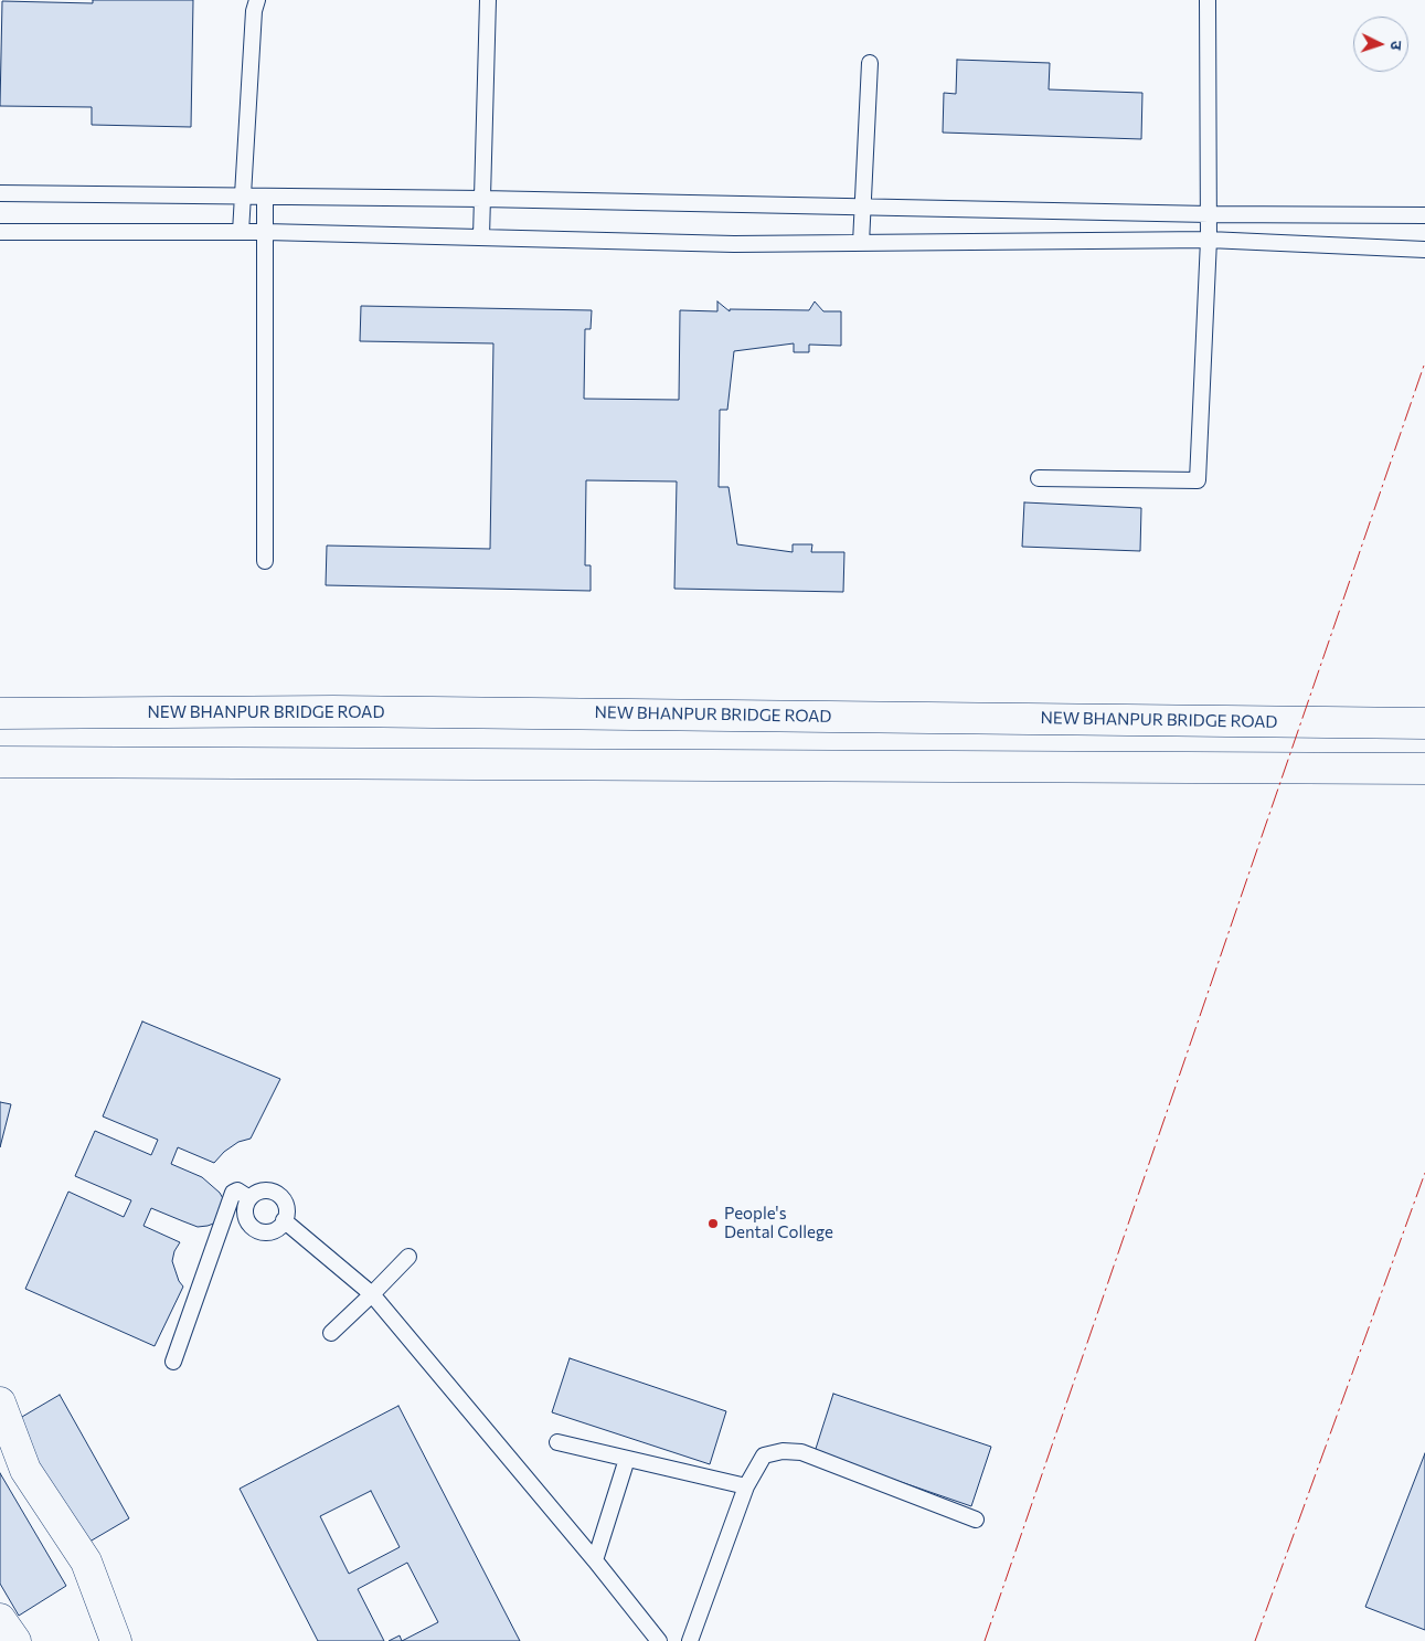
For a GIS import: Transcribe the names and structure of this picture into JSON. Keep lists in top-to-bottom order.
{
  "streets": {
    "street": ["NEW BHANPUR BRIDGE ROAD"]
  },
  "places": ["People's Dental College"],
  "north": "right"
}
